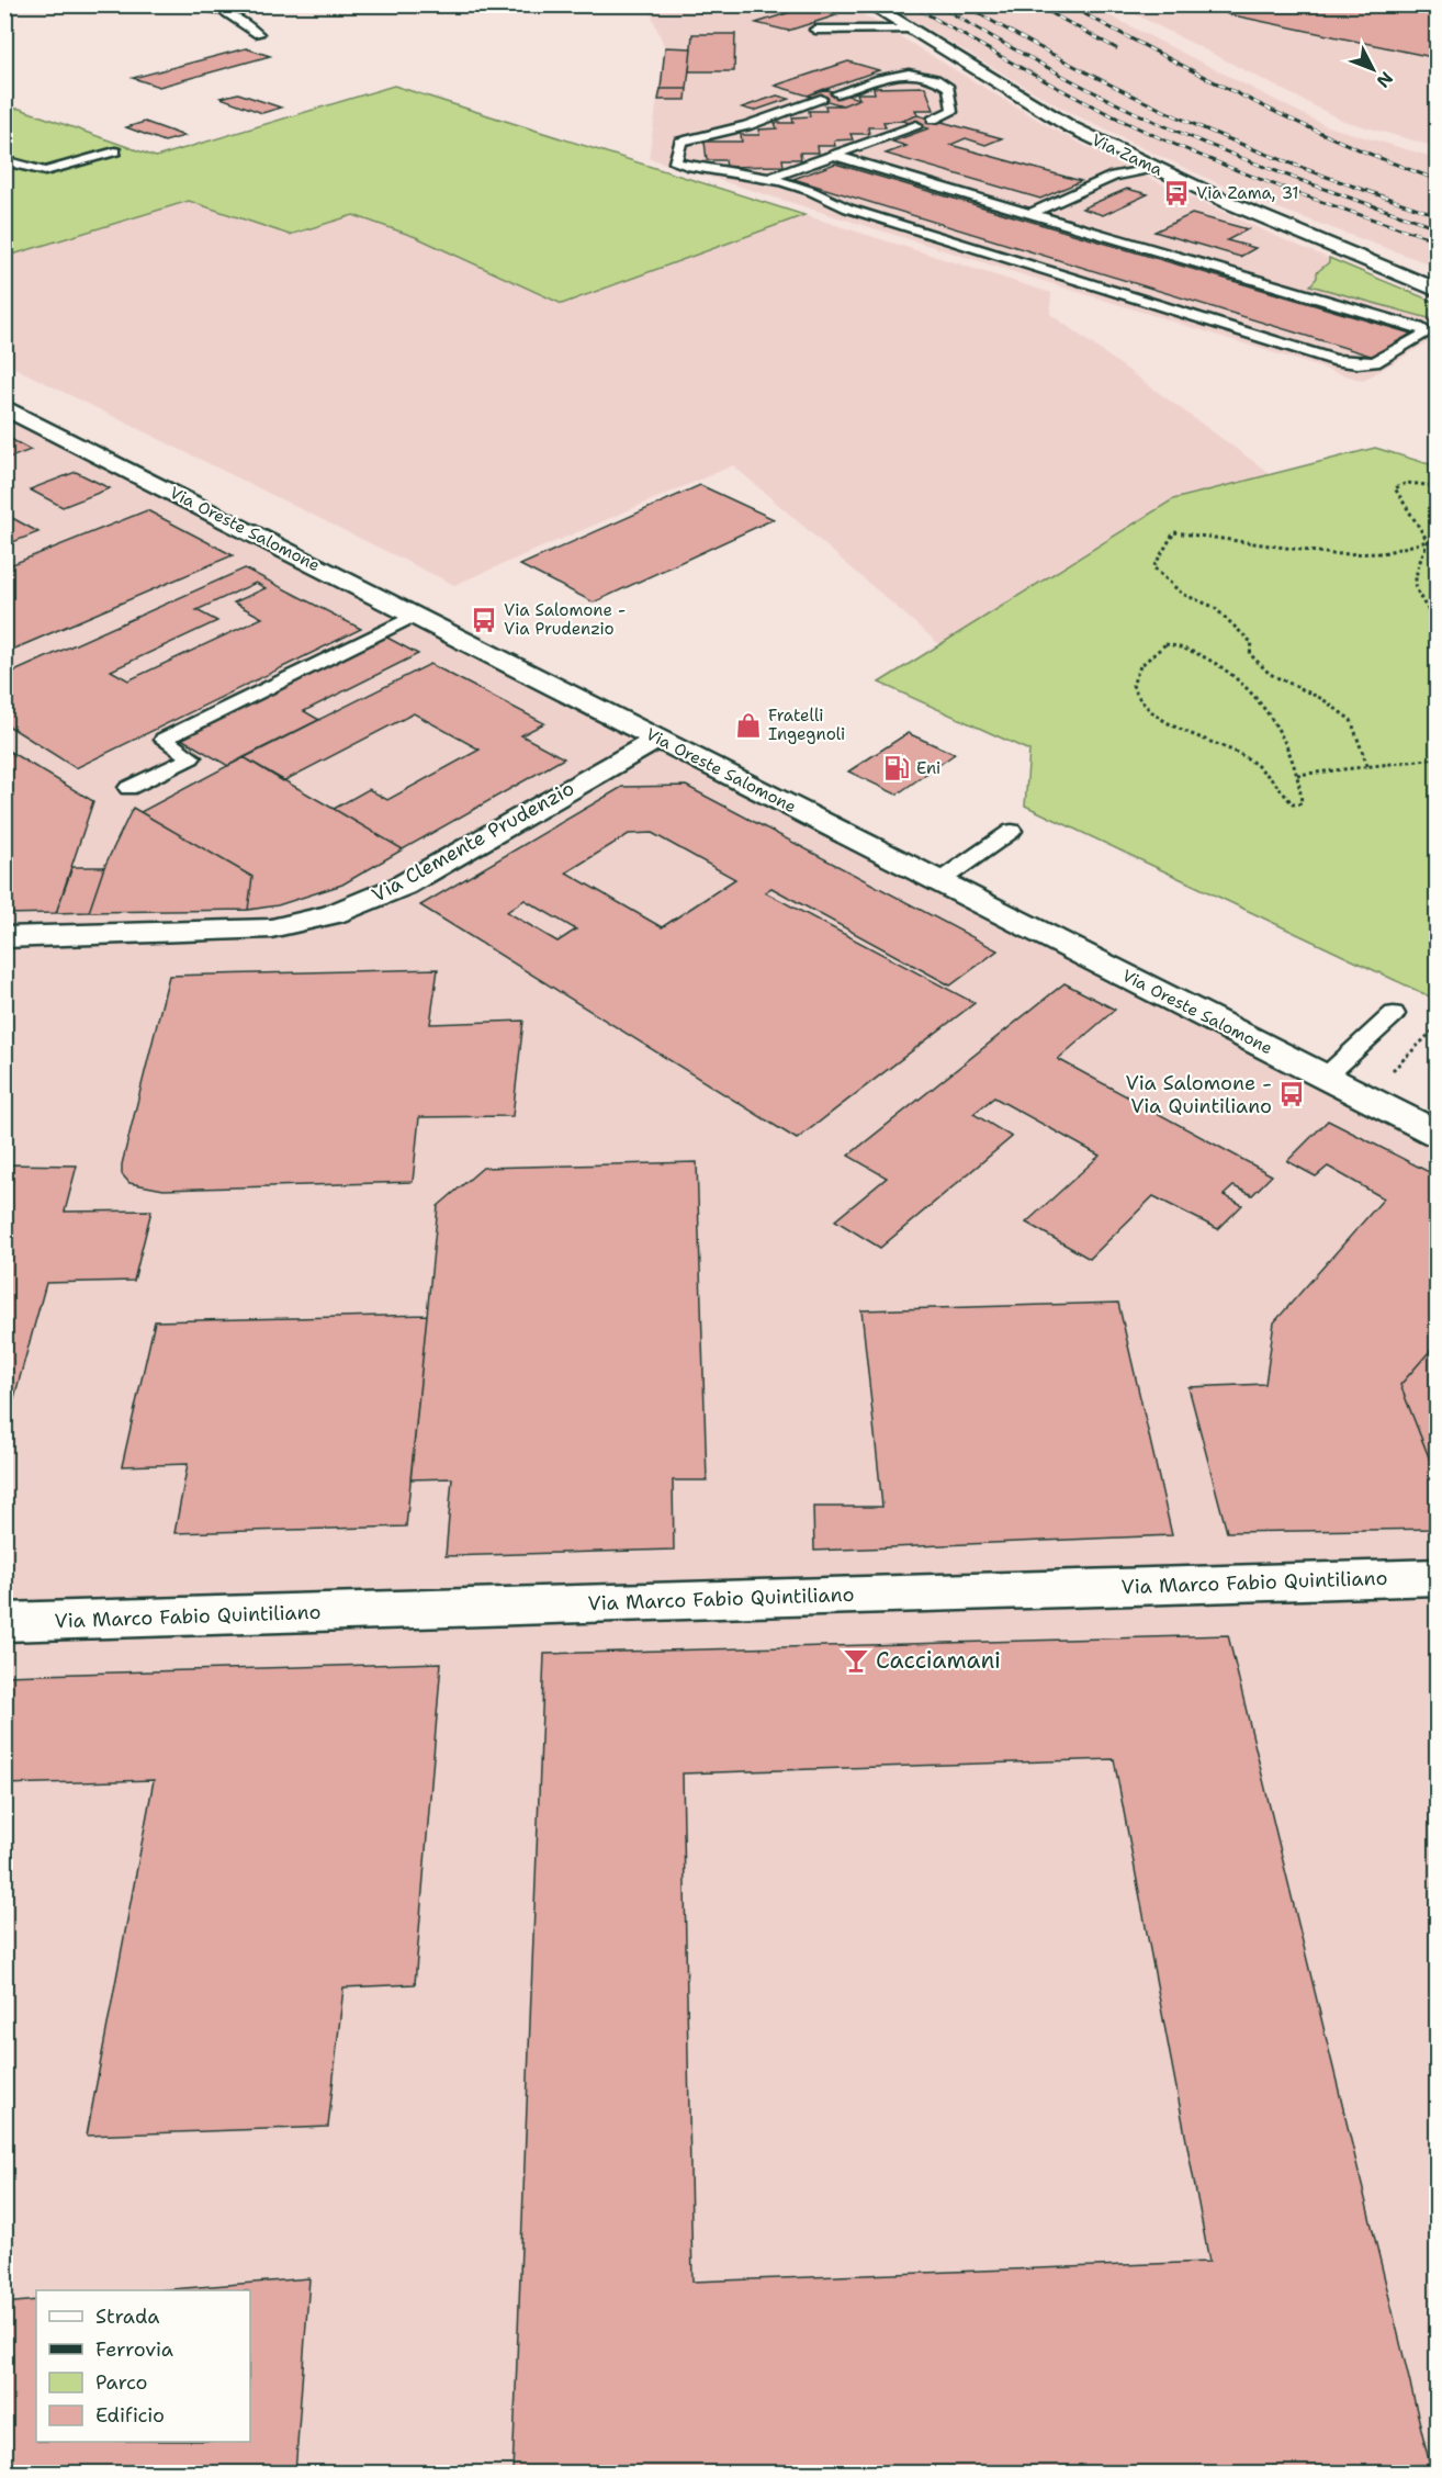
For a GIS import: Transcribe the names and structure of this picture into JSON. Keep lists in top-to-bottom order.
{
  "streets": {
    "street": [
      "Via Zama",
      "Via Oreste Salomone",
      "Via Clemente Prudenzio",
      "Via Marco Fabio Quintiliano"
    ]
  },
  "crossings": [
    ["Via Oreste Salomone", "Via Clemente Prudenzio"]
  ],
  "places": {
    "bus stop": ["Via Zama, 31", "Via Salomone - Via Prudenzio", "Via Salomone - Via Quintiliano"],
    "shop": ["Fratelli Ingegnoli"],
    "fuel station": ["Eni"],
    "bar": ["Cacciamani"]
  },
  "legend": [
    "Strada",
    "Ferrovia",
    "Parco",
    "Edificio"
  ],
  "north": "bottom right"
}
